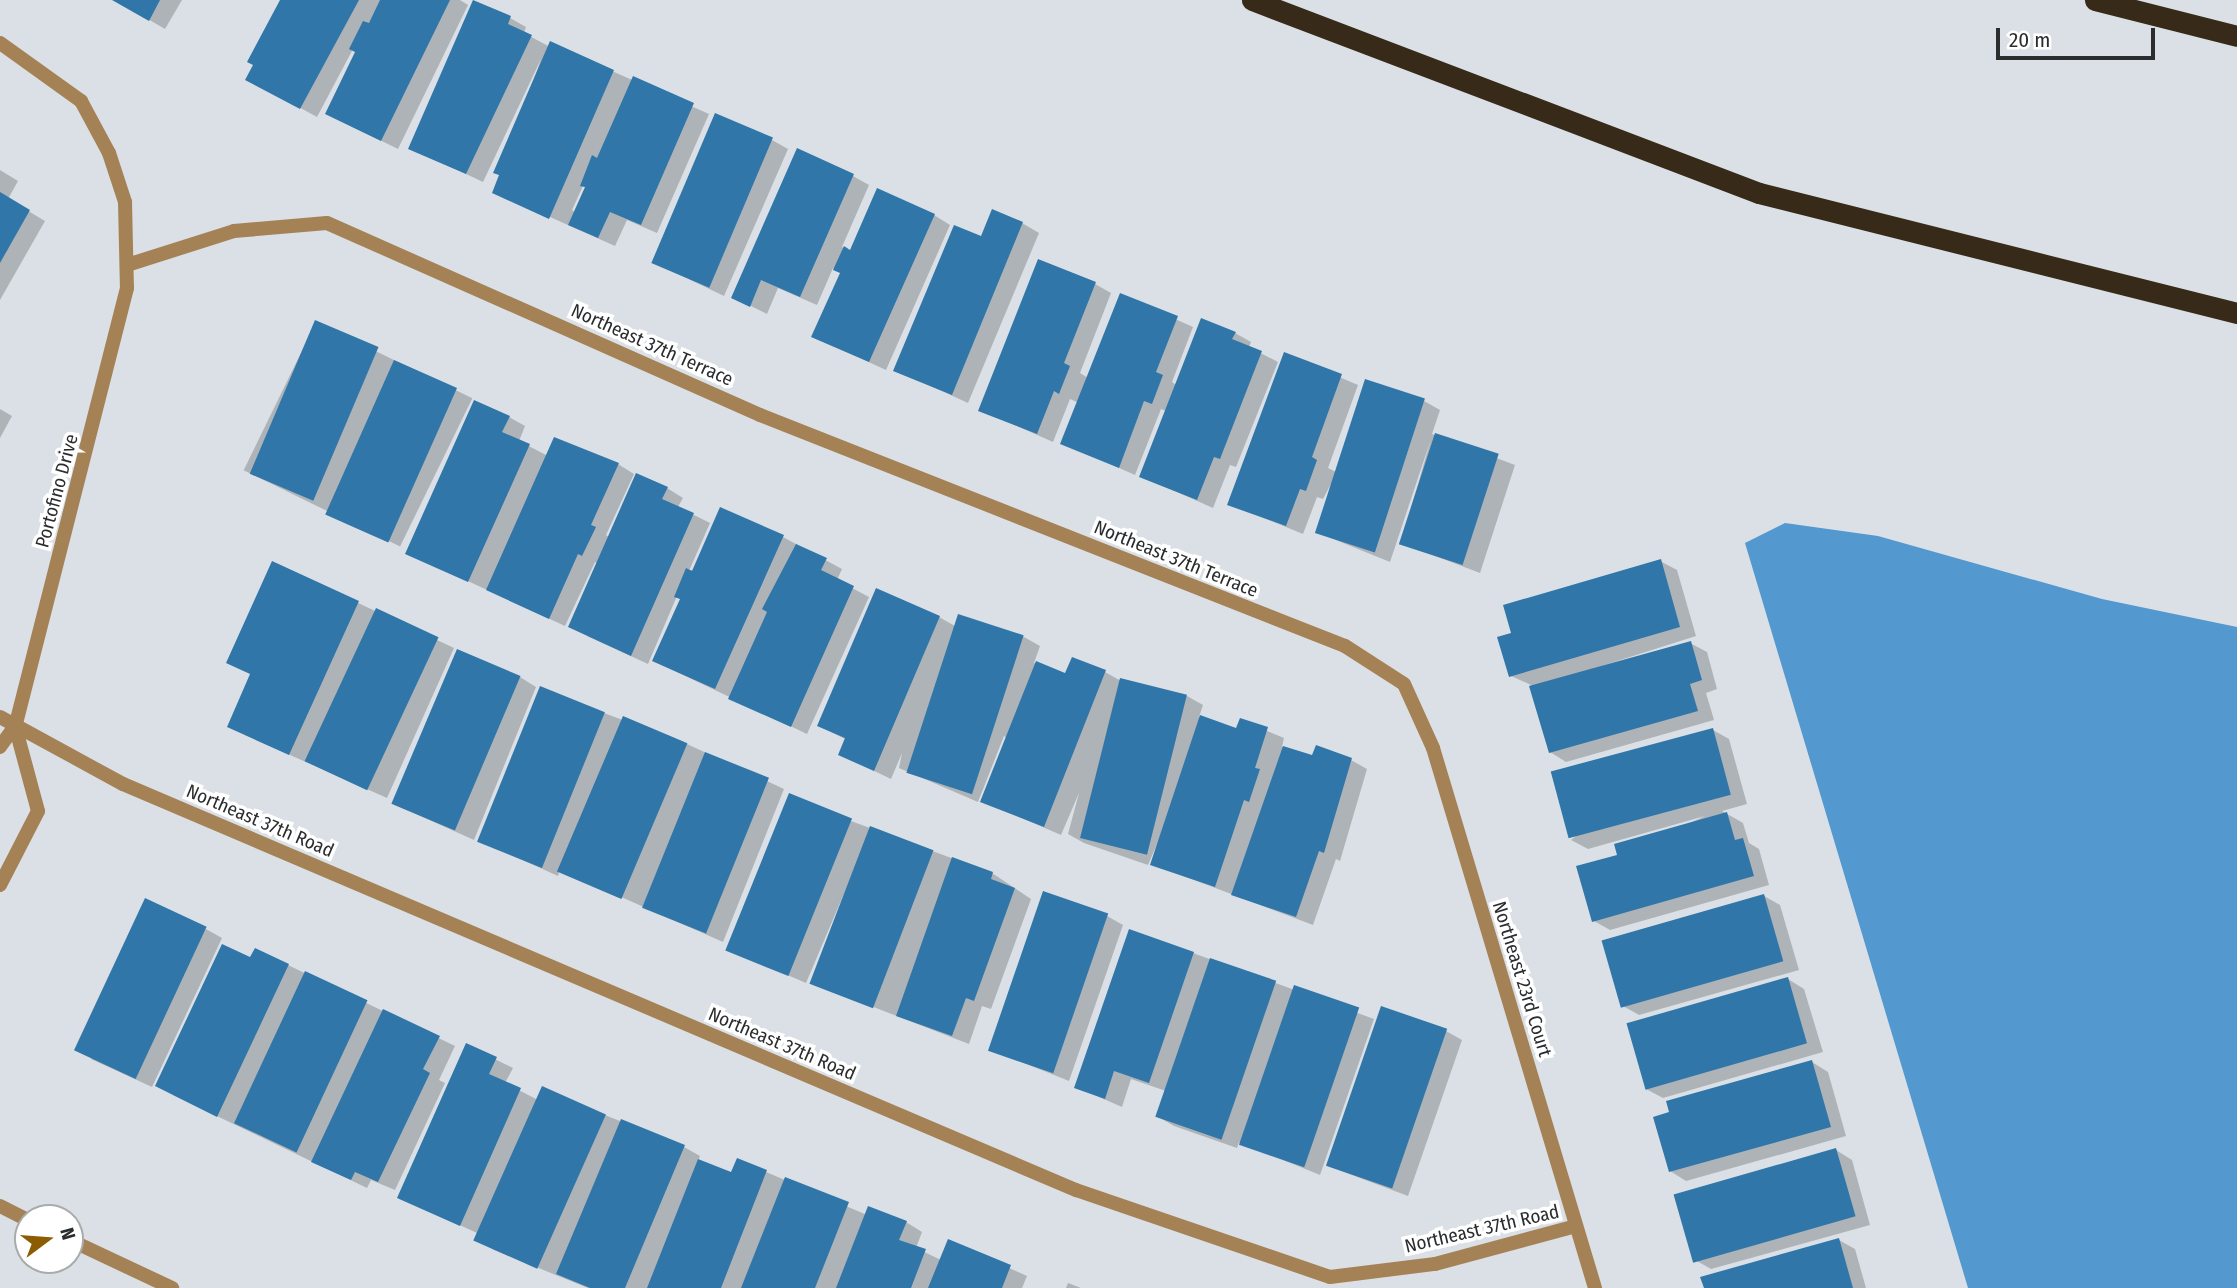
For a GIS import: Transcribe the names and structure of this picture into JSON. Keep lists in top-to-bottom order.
{
  "streets": {
    "street": [
      "Northeast 37th Terrace",
      "Portofino Drive",
      "Northeast 37th Road",
      "Northeast 23rd Court"
    ]
  },
  "crossings": [
    ["Northeast 37th Terrace", "Portofino Drive"],
    ["Northeast 37th Terrace", "Northeast 23rd Court"],
    ["Portofino Drive", "Northeast 37th Road"],
    ["Northeast 37th Road", "Northeast 23rd Court"]
  ],
  "scale_bar": "20 m",
  "north": "right"
}
